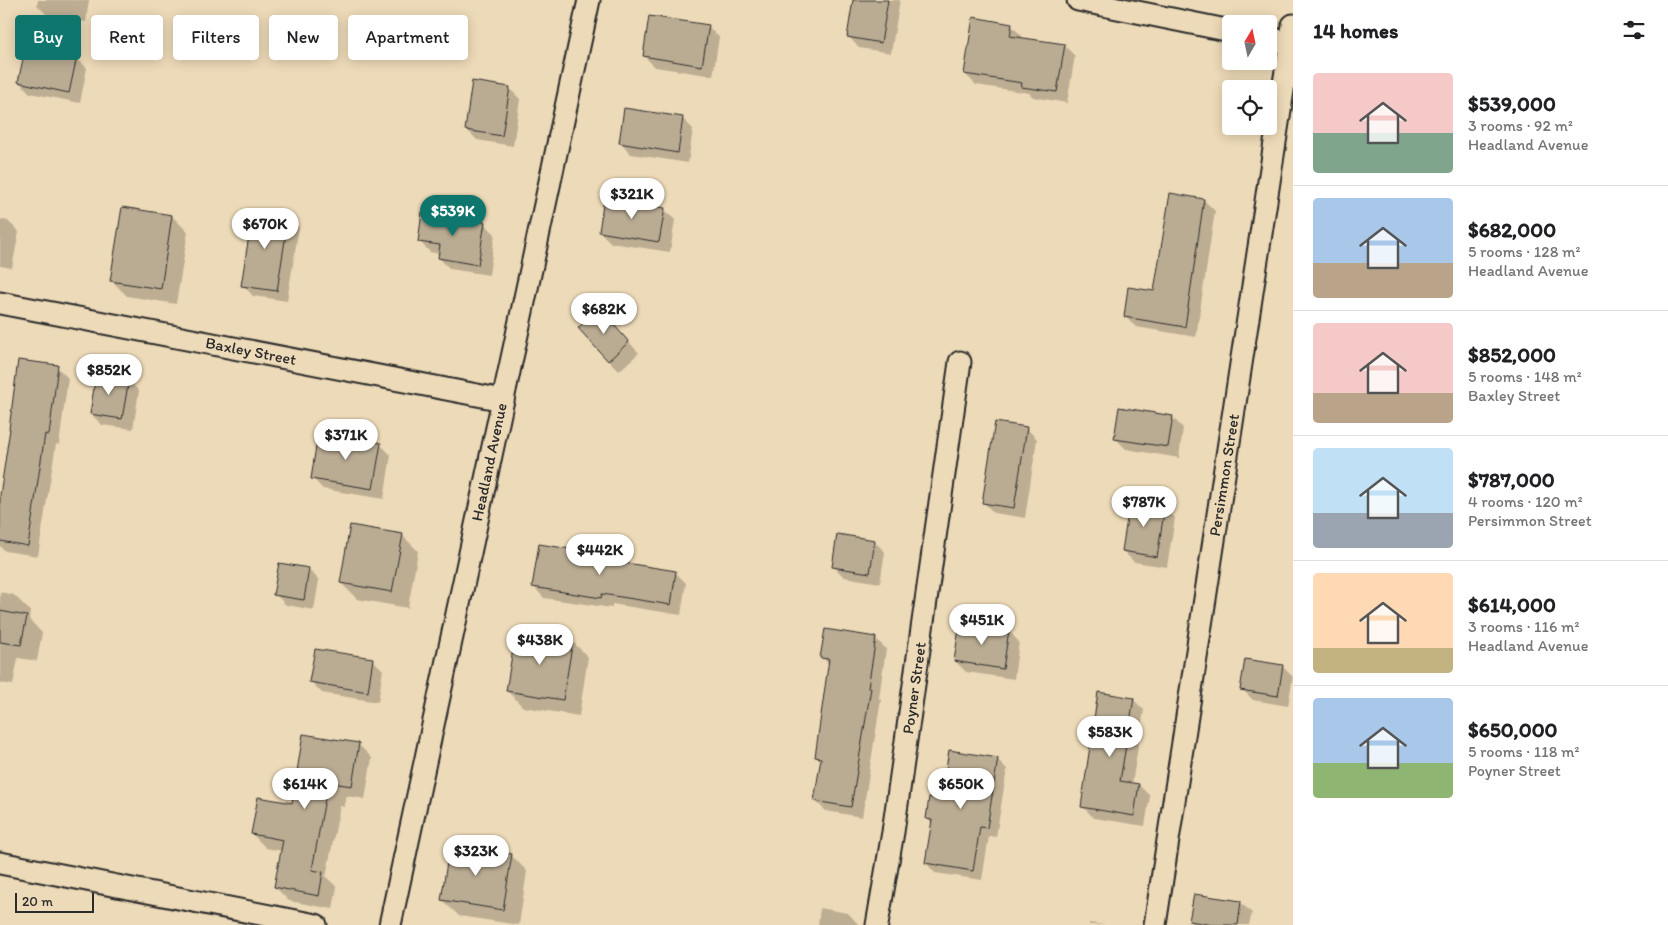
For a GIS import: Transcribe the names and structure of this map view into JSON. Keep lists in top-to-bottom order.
{
  "streets": {
    "street": [
      "Baxley Street",
      "Headland Avenue",
      "Persimmon Street",
      "Poyner Street"
    ]
  },
  "crossings": [
    ["Baxley Street", "Headland Avenue"]
  ],
  "scale_bar": "20 m",
  "north": "top",
  "page": {
    "heading": "14 homes",
    "chip": [
      "Buy",
      "Rent",
      "Filters",
      "New",
      "Apartment"
    ],
    "list": [
      {
        "name": "$539,000",
        "note": "3 rooms · 92 m² · Headland Avenue"
      },
      {
        "name": "$682,000",
        "note": "5 rooms · 128 m² · Headland Avenue"
      },
      {
        "name": "$852,000",
        "note": "5 rooms · 148 m² · Baxley Street"
      },
      {
        "name": "$787,000",
        "note": "4 rooms · 120 m² · Persimmon Street"
      },
      {
        "name": "$614,000",
        "note": "3 rooms · 116 m² · Headland Avenue"
      },
      {
        "name": "$650,000",
        "note": "5 rooms · 118 m² · Poyner Street"
      }
    ],
    "price": [
      "$321K",
      "$539K",
      "$670K",
      "$682K",
      "$852K",
      "$371K",
      "$787K",
      "$442K",
      "$451K",
      "$438K",
      "$583K",
      "$614K",
      "$650K",
      "$323K"
    ],
    "scale": "20 m"
  }
}
